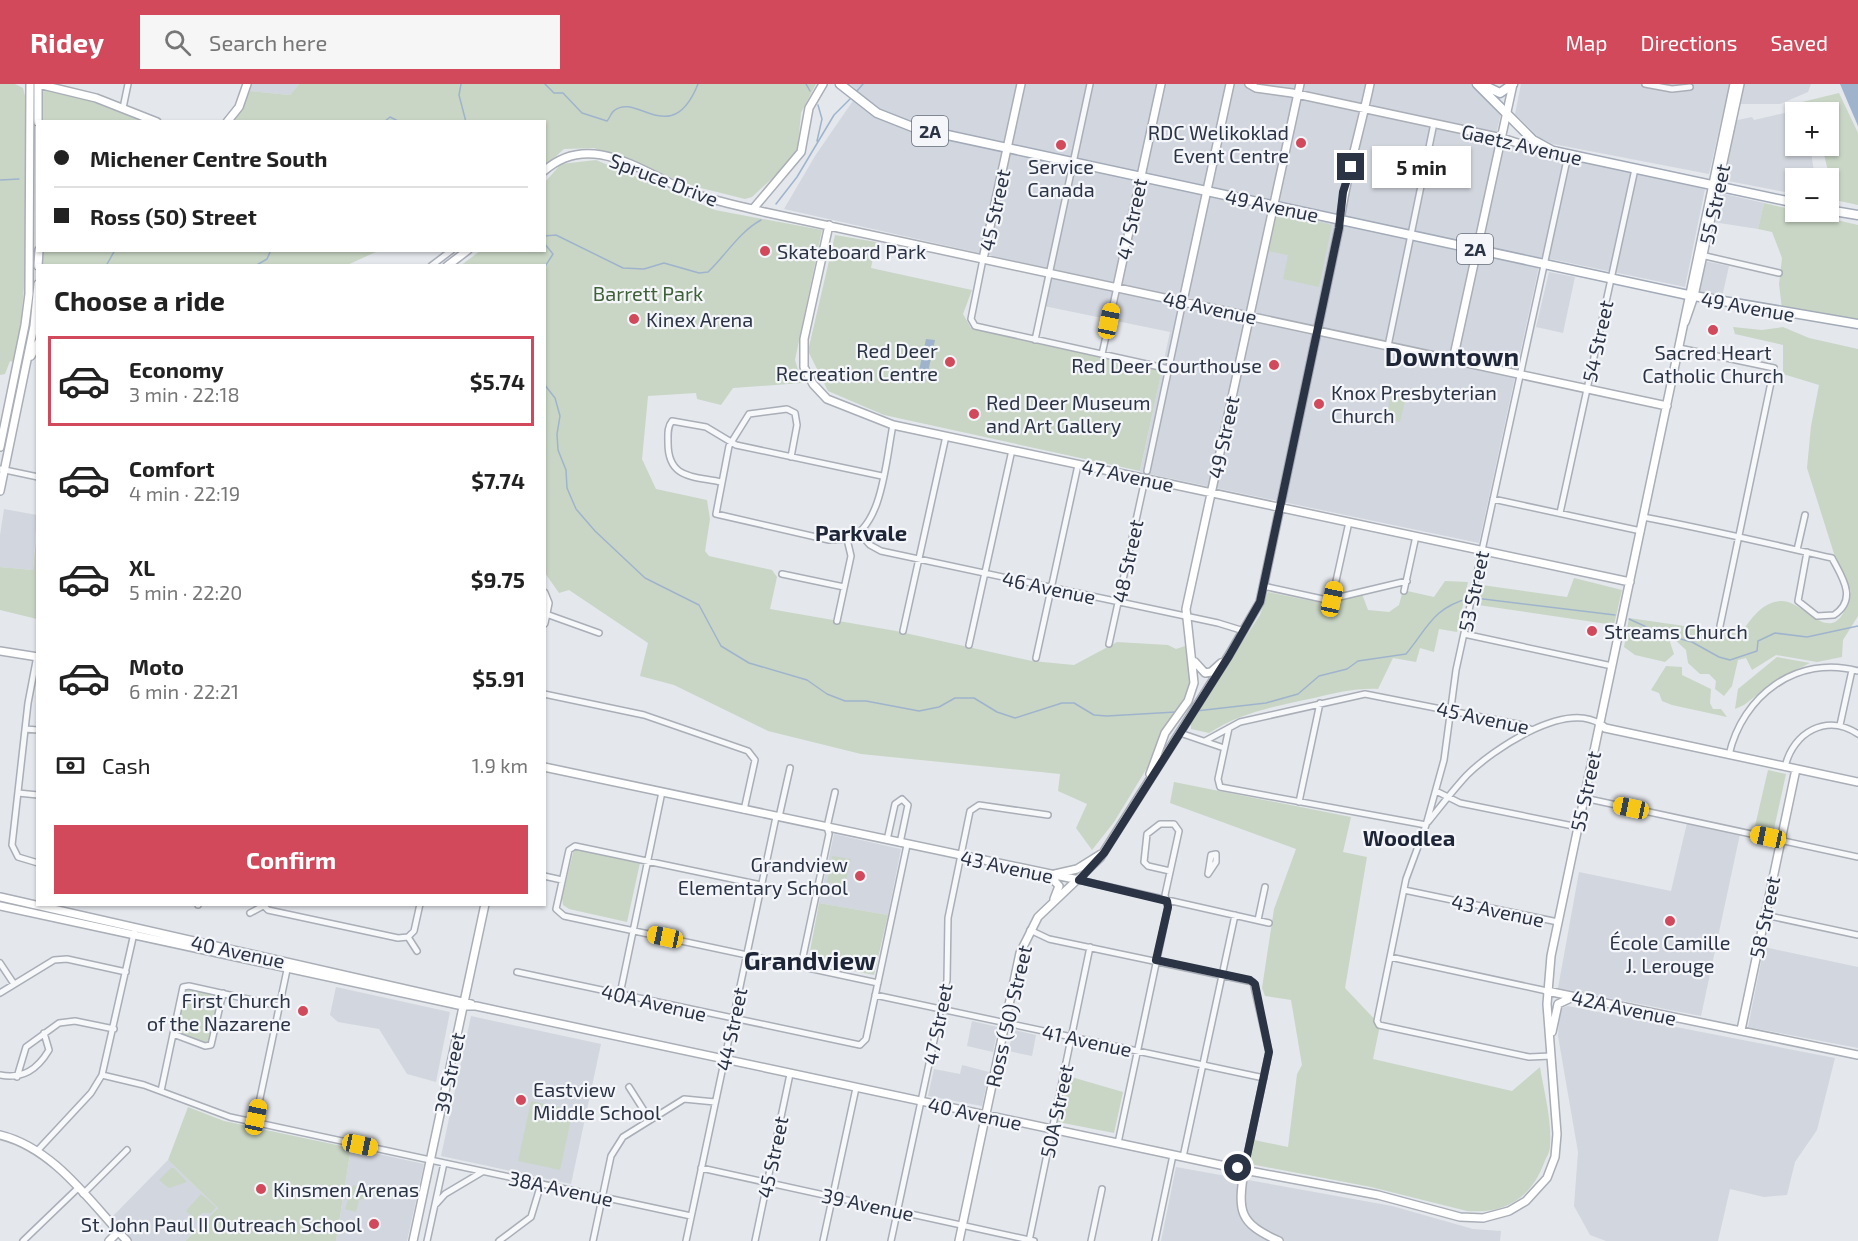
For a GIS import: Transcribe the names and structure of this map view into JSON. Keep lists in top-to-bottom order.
{
  "streets": {
    "main road": ["2A", "Gaetz Avenue", "49 Avenue"],
    "street": [
      "Spruce Drive",
      "55 Street",
      "45 Street",
      "47 Street",
      "48 Avenue",
      "54 Street",
      "49 Street",
      "47 Avenue",
      "48 Street",
      "46 Avenue",
      "53 Street",
      "45 Avenue",
      "43 Avenue",
      "58 Street",
      "40 Avenue",
      "40A Avenue",
      "42A Avenue",
      "Ross (50) Street",
      "44 Street",
      "41 Avenue",
      "39 Street",
      "50A Street",
      "38A Avenue",
      "39 Avenue"
    ]
  },
  "crossings": [
    ["Gaetz Avenue", "55 Street"],
    ["Gaetz Avenue", "54 Street"],
    ["Gaetz Avenue", "49 Street"],
    ["Gaetz Avenue", "53 Street"],
    ["Gaetz Avenue", "Ross (50) Street"],
    ["Spruce Drive", "48 Avenue"],
    ["55 Street", "49 Avenue"],
    ["55 Street", "48 Avenue"],
    ["55 Street", "47 Avenue"],
    ["55 Street", "53 Street"],
    ["55 Street", "45 Avenue"],
    ["55 Street", "43 Avenue"],
    ["55 Street", "40 Avenue"],
    ["55 Street", "42A Avenue"],
    ["49 Avenue", "45 Street"],
    ["49 Avenue", "47 Street"],
    ["49 Avenue", "54 Street"],
    ["49 Avenue", "49 Street"],
    ["49 Avenue", "48 Street"],
    ["49 Avenue", "53 Street"],
    ["49 Avenue", "Ross (50) Street"],
    ["45 Street", "48 Avenue"],
    ["45 Street", "40 Avenue"],
    ["45 Street", "39 Avenue"],
    ["47 Street", "48 Avenue"],
    ["47 Street", "43 Avenue"],
    ["47 Street", "40 Avenue"],
    ["47 Street", "41 Avenue"],
    ["47 Street", "39 Avenue"],
    ["48 Avenue", "54 Street"],
    ["48 Avenue", "49 Street"],
    ["48 Avenue", "47 Avenue"],
    ["48 Avenue", "48 Street"],
    ["48 Avenue", "53 Street"],
    ["48 Avenue", "Ross (50) Street"],
    ["49 Street", "47 Avenue"],
    ["49 Street", "46 Avenue"],
    ["49 Street", "Ross (50) Street"],
    ["47 Avenue", "48 Street"],
    ["47 Avenue", "53 Street"],
    ["47 Avenue", "Ross (50) Street"],
    ["48 Street", "46 Avenue"],
    ["46 Avenue", "Ross (50) Street"],
    ["53 Street", "45 Avenue"],
    ["53 Street", "43 Avenue"],
    ["53 Street", "42A Avenue"],
    ["45 Avenue", "58 Street"],
    ["43 Avenue", "Ross (50) Street"],
    ["43 Avenue", "44 Street"],
    ["58 Street", "42A Avenue"],
    ["40 Avenue", "Ross (50) Street"],
    ["40 Avenue", "44 Street"],
    ["40 Avenue", "39 Street"],
    ["40 Avenue", "50A Street"],
    ["40A Avenue", "44 Street"],
    ["40A Avenue", "41 Avenue"],
    ["Ross (50) Street", "41 Avenue"],
    ["Ross (50) Street", "39 Avenue"],
    ["44 Street", "38A Avenue"],
    ["44 Street", "39 Avenue"],
    ["41 Avenue", "50A Street"],
    ["39 Street", "38A Avenue"],
    ["50A Street", "39 Avenue"]
  ],
  "districts": [
    "Downtown",
    "Parkvale",
    "Woodlea",
    "Grandview"
  ],
  "parks": ["Barrett Park"],
  "places": [
    "RDC Welikoklad Event Centre",
    "Service Canada",
    "Skateboard Park",
    "Kinex Arena",
    "Sacred Heart Catholic Church",
    "Red Deer Recreation Centre",
    "Red Deer Courthouse",
    "Knox Presbyterian Church",
    "Red Deer Museum and Art Gallery",
    "Streams Church",
    "Grandview Elementary School",
    "École Camille J. Lerouge",
    "First Church of the Nazarene",
    "Eastview Middle School",
    "Kinsmen Arenas",
    "St. John Paul II Outreach School"
  ],
  "page": {
    "header": "Ridey",
    "search": "Search here",
    "nav": ["Map", "Directions", "Saved"],
    "map_buttons": ["+", "−"],
    "banner": ["Michener Centre South", "Ross (50) Street"],
    "bubble": "5 min",
    "heading": "Choose a ride",
    "list": [
      {
        "name": "Economy",
        "note": "3 min · 22:18",
        "value": "$5.74"
      },
      {
        "name": "Comfort",
        "note": "4 min · 22:19",
        "value": "$7.74"
      },
      {
        "name": "XL",
        "note": "5 min · 22:20",
        "value": "$9.75"
      },
      {
        "name": "Moto",
        "note": "6 min · 22:21",
        "value": "$5.91"
      }
    ],
    "pay": ["Cash", "1.9 km"],
    "buttons": "Confirm"
  }
}
